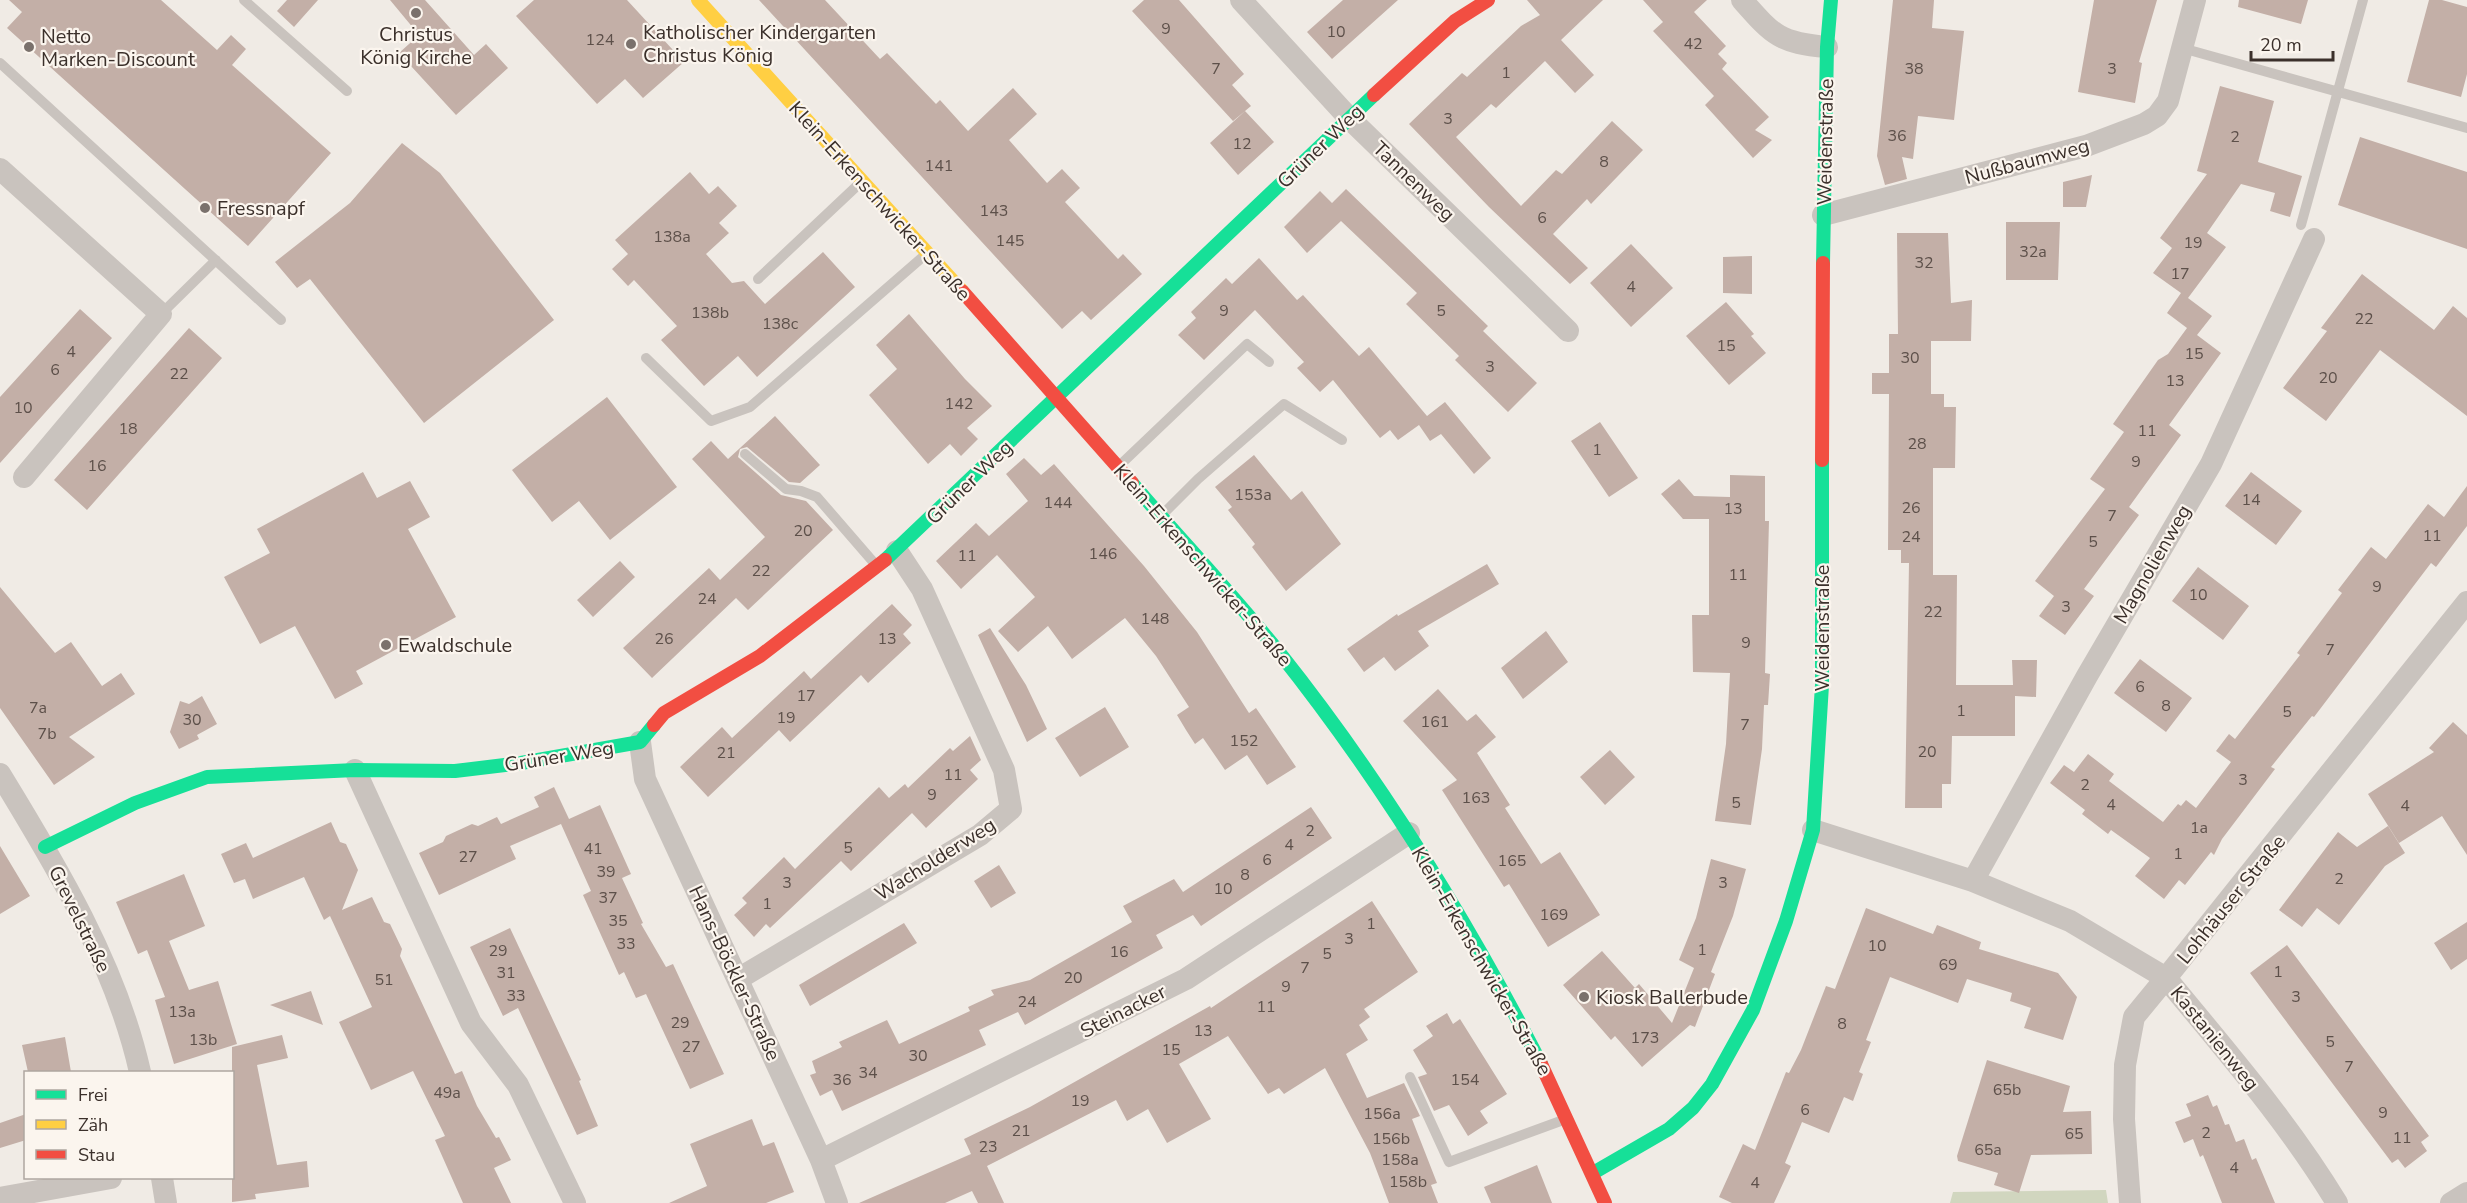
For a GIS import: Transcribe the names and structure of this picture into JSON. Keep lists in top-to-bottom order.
{
  "streets": {
    "street": [
      "Weidenstraße",
      "Grüner Weg",
      "Nußbaumweg",
      "Tannenweg",
      "Klein-Erkenschwicker-Straße",
      "Magnolienweg",
      "Wacholderweg",
      "Lohhäuser Straße",
      "Grevelstraße",
      "Hans-Böckler-Straße",
      "Steinacker",
      "Kastanienweg"
    ]
  },
  "crossings": [
    ["Weidenstraße", "Nußbaumweg"],
    ["Weidenstraße", "Klein-Erkenschwicker-Straße"],
    ["Weidenstraße", "Lohhäuser Straße"],
    ["Grüner Weg", "Tannenweg"],
    ["Grüner Weg", "Klein-Erkenschwicker-Straße"],
    ["Grüner Weg", "Wacholderweg"],
    ["Grüner Weg", "Grevelstraße"],
    ["Grüner Weg", "Hans-Böckler-Straße"],
    ["Klein-Erkenschwicker-Straße", "Steinacker"],
    ["Magnolienweg", "Lohhäuser Straße"],
    ["Wacholderweg", "Hans-Böckler-Straße"],
    ["Lohhäuser Straße", "Kastanienweg"],
    ["Hans-Böckler-Straße", "Steinacker"]
  ],
  "places": [
    "Christus König Kirche",
    "Katholischer Kindergarten Christus König",
    "Netto Marken-Discount",
    "Fressnapf",
    "Ewaldschule",
    "Kiosk Ballerbude"
  ],
  "house_numbers": [
    "9",
    "10",
    "124",
    "42",
    "7",
    "38",
    "3",
    "1",
    "3",
    "36",
    "2",
    "12",
    "8",
    "141",
    "143",
    "6",
    "138a",
    "145",
    "19",
    "32a",
    "32",
    "17",
    "4",
    "9",
    "5",
    "138b",
    "22",
    "138c",
    "15",
    "4",
    "15",
    "30",
    "3",
    "6",
    "22",
    "20",
    "13",
    "142",
    "10",
    "18",
    "11",
    "28",
    "1",
    "9",
    "16",
    "153a",
    "14",
    "144",
    "26",
    "13",
    "7",
    "20",
    "11",
    "24",
    "5",
    "146",
    "11",
    "22",
    "11",
    "9",
    "10",
    "24",
    "3",
    "22",
    "148",
    "26",
    "13",
    "9",
    "7",
    "6",
    "17",
    "8",
    "7a",
    "1",
    "5",
    "19",
    "30",
    "161",
    "7",
    "7b",
    "152",
    "20",
    "21",
    "11",
    "3",
    "2",
    "9",
    "163",
    "5",
    "4",
    "4",
    "1a",
    "2",
    "4",
    "5",
    "41",
    "1",
    "27",
    "6",
    "165",
    "39",
    "8",
    "2",
    "3",
    "3",
    "10",
    "37",
    "1",
    "169",
    "35",
    "1",
    "3",
    "33",
    "10",
    "1",
    "29",
    "16",
    "5",
    "69",
    "7",
    "1",
    "31",
    "20",
    "51",
    "9",
    "33",
    "3",
    "24",
    "11",
    "13a",
    "29",
    "8",
    "13",
    "173",
    "13b",
    "5",
    "27",
    "15",
    "30",
    "7",
    "34",
    "36",
    "154",
    "65b",
    "49a",
    "19",
    "6",
    "9",
    "156a",
    "21",
    "2",
    "65",
    "11",
    "156b",
    "23",
    "65a",
    "158a",
    "4",
    "158b",
    "4"
  ],
  "legend": ["Frei", "Zäh", "Stau"],
  "scale_bar": "20 m"
}
